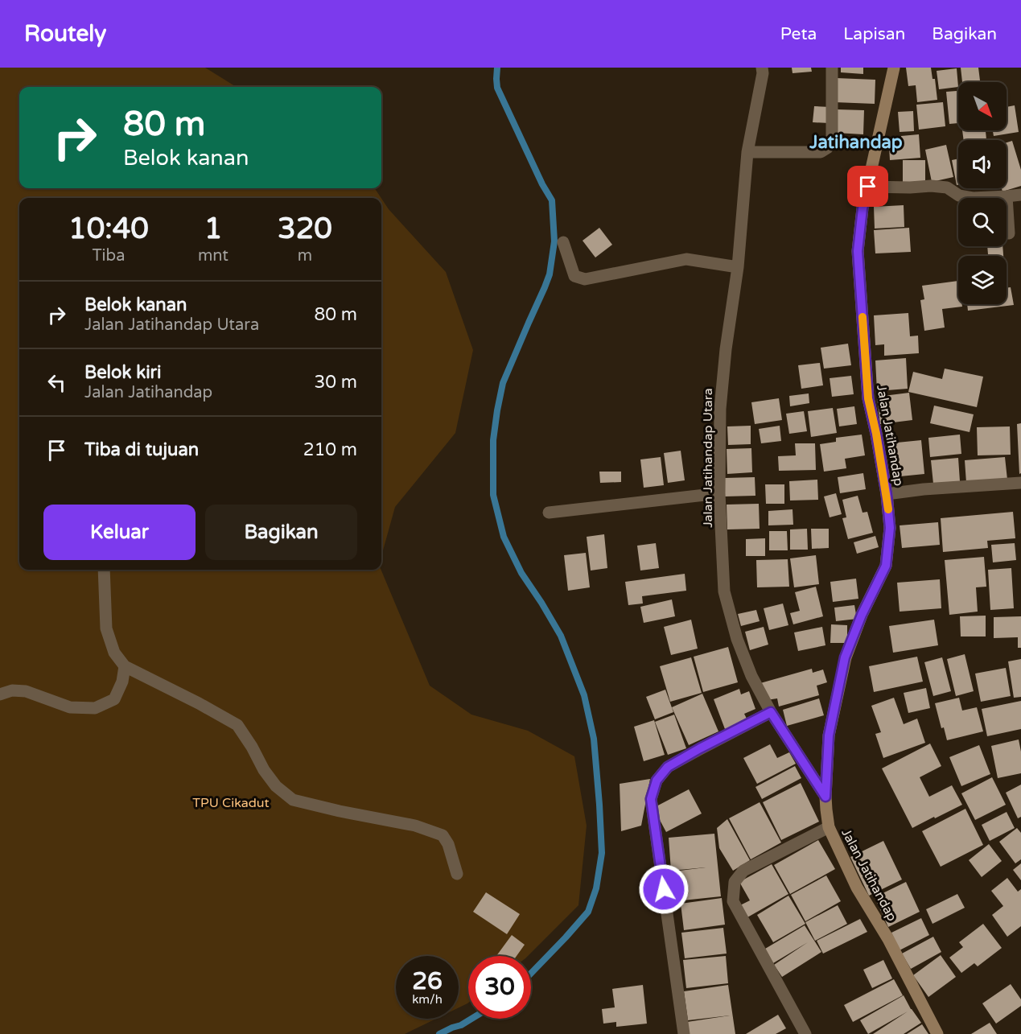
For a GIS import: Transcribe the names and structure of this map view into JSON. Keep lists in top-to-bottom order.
{
  "streets": {
    "street": ["Jalan Jatihandap", "Jalan Jatihandap Utara"]
  },
  "crossings": [
    ["Jalan Jatihandap", "Jalan Jatihandap Utara"]
  ],
  "districts": ["Jatihandap"],
  "parks": ["TPU Cikadut"],
  "north": "bottom right",
  "page": {
    "header": "Routely",
    "nav": ["Peta", "Lapisan", "Bagikan"],
    "turn": ["80 m", "Belok kanan"],
    "eta": [
      "10:40",
      "Tiba",
      "1",
      "mnt",
      "320",
      "m"
    ],
    "list": [
      {
        "name": "Belok kanan",
        "note": "Jalan Jatihandap Utara",
        "value": "80 m"
      },
      {
        "name": "Belok kiri",
        "note": "Jalan Jatihandap",
        "value": "30 m"
      },
      {
        "name": "Tiba di tujuan",
        "value": "210 m"
      }
    ],
    "buttons": ["Keluar", "Bagikan"],
    "speed": "26 km/h",
    "limit": "30"
  }
}
